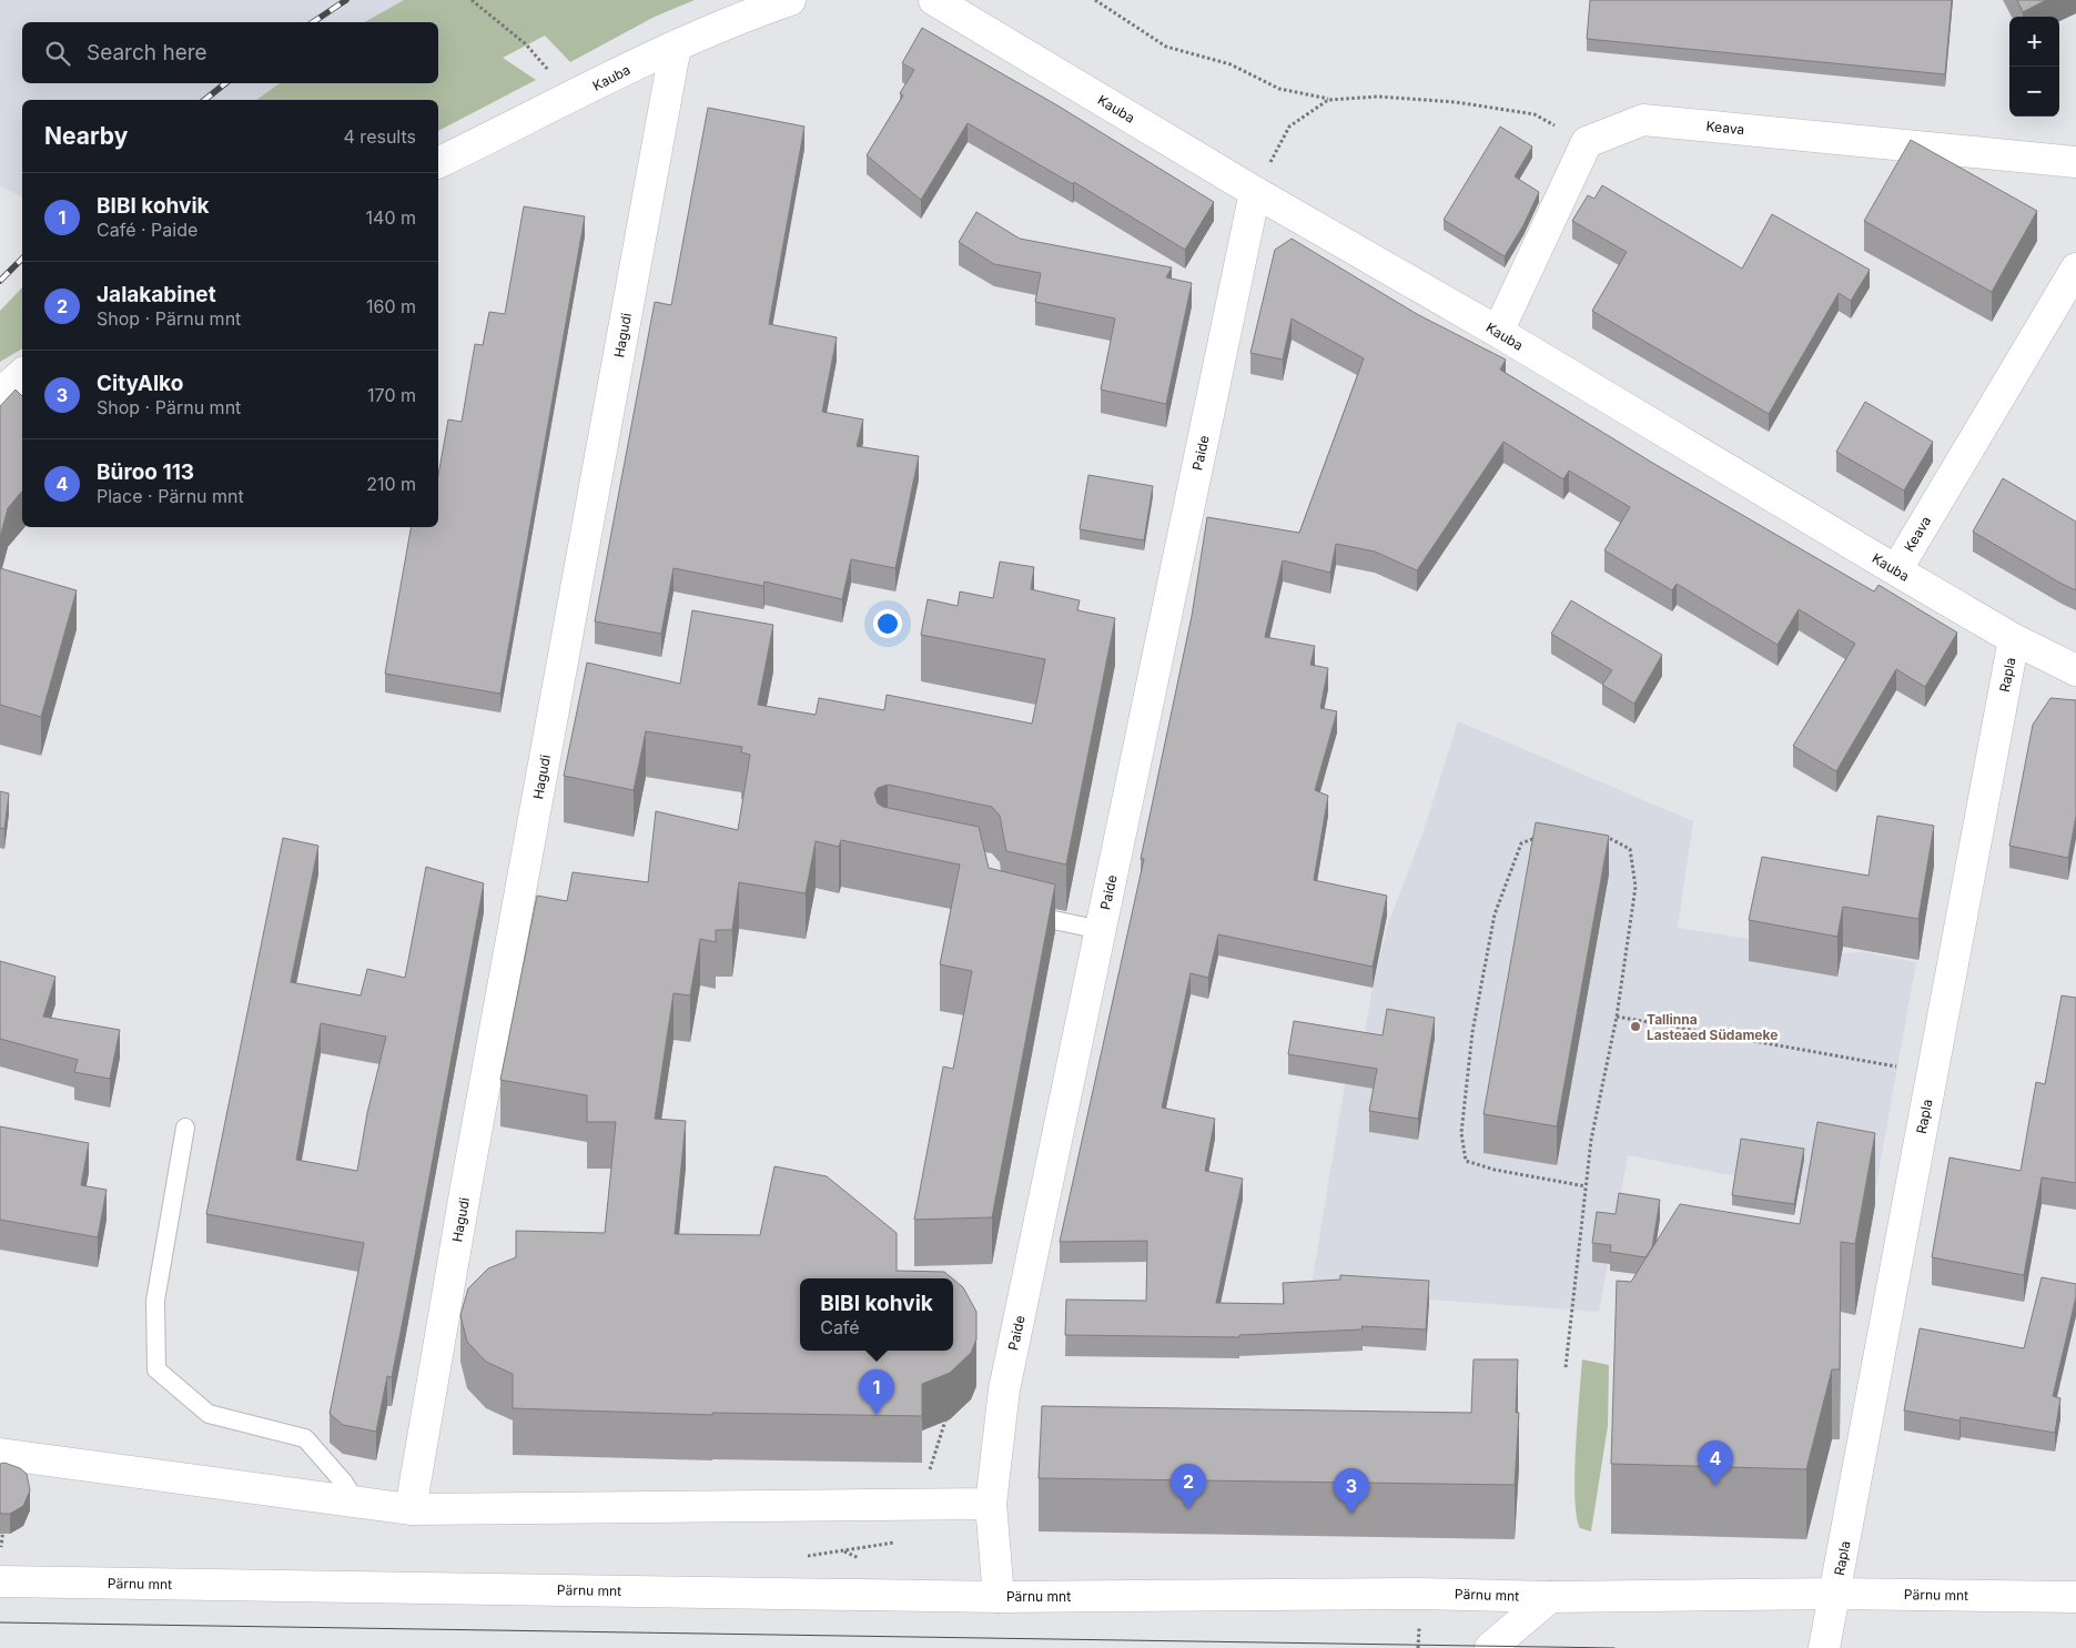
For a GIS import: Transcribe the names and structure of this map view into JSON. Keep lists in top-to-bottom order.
{
  "streets": {
    "street": [
      "Kauba",
      "Keava",
      "Hagudi",
      "Paide",
      "Rapla",
      "Pärnu mnt"
    ]
  },
  "crossings": [
    ["Kauba", "Keava"],
    ["Kauba", "Hagudi"],
    ["Kauba", "Paide"],
    ["Kauba", "Rapla"],
    ["Paide", "Pärnu mnt"],
    ["Rapla", "Pärnu mnt"]
  ],
  "places": ["Tallinna Lasteaed Südameke"],
  "page": {
    "map_buttons": ["+", "−"],
    "search": "Search here",
    "heading": ["Nearby", "4 results"],
    "list": [
      {
        "mark": "1",
        "name": "BIBI kohvik",
        "note": "Café · Paide",
        "value": "140 m"
      },
      {
        "mark": "2",
        "name": "Jalakabinet",
        "note": "Shop · Pärnu mnt",
        "value": "160 m"
      },
      {
        "mark": "3",
        "name": "CityAlko",
        "note": "Shop · Pärnu mnt",
        "value": "170 m"
      },
      {
        "mark": "4",
        "name": "Büroo 113",
        "note": "Place · Pärnu mnt",
        "value": "210 m"
      }
    ],
    "popup": ["BIBI kohvik", "Café"],
    "pins": [
      "1",
      "4",
      "2",
      "3"
    ]
  }
}
